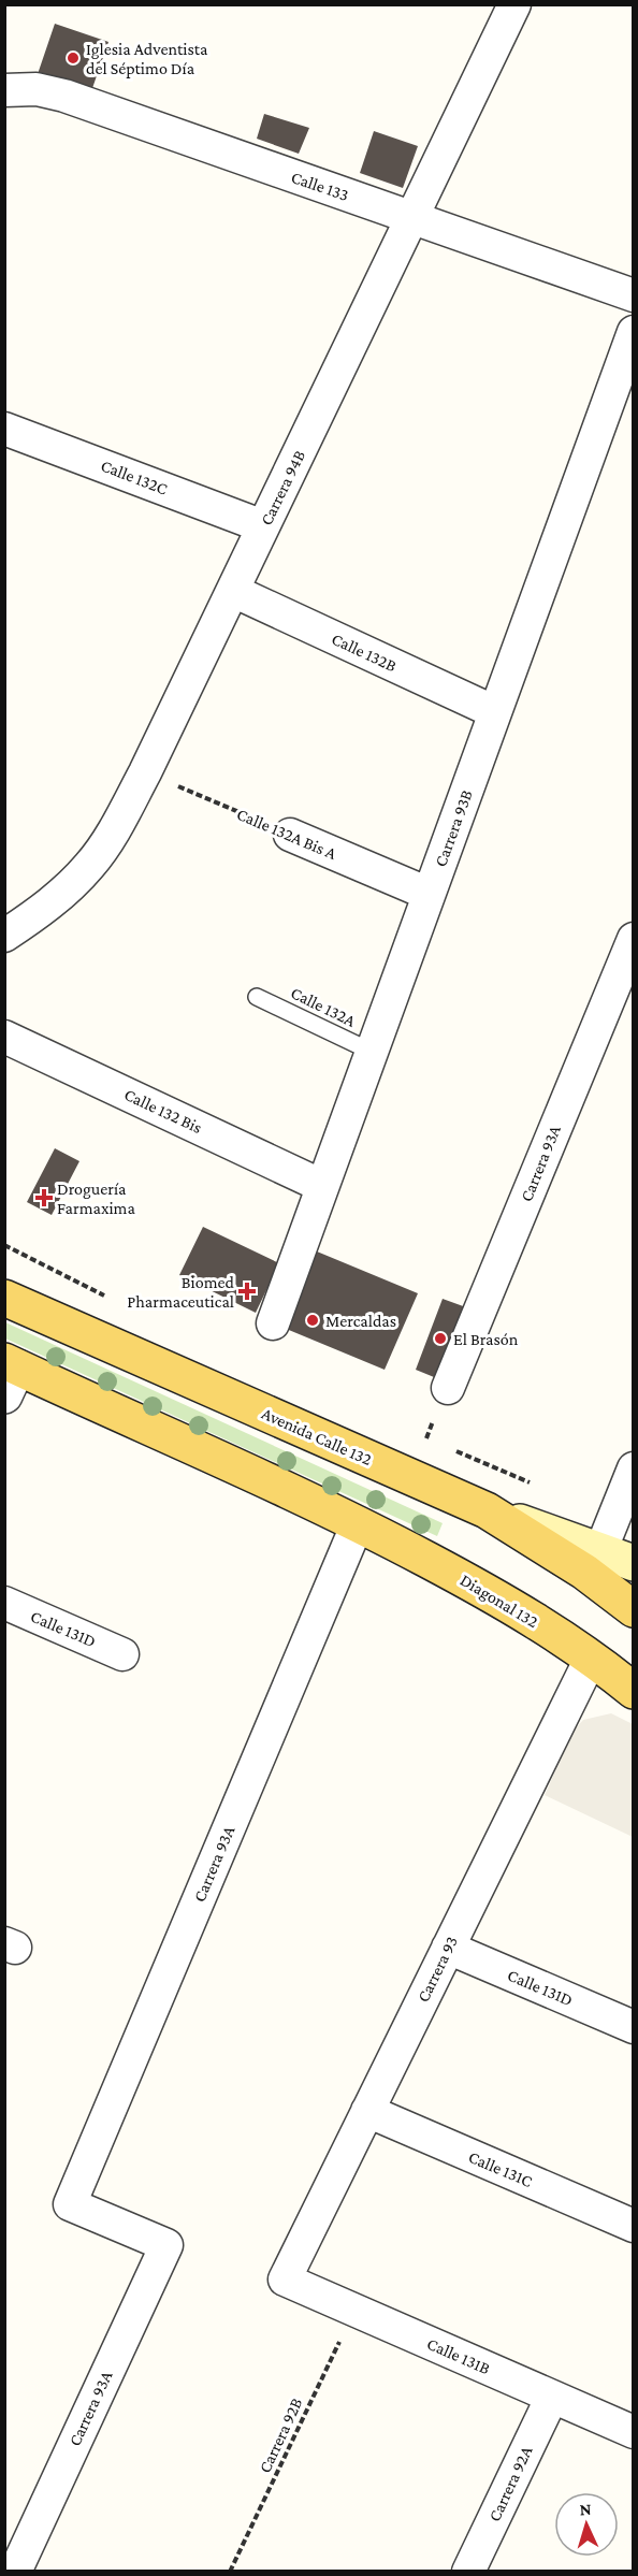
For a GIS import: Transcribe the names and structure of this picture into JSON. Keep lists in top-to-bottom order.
{
  "streets": {
    "main road": ["Avenida Calle 132", "Diagonal 132"],
    "street": [
      "Calle 133",
      "Calle 132C",
      "Carrera 94B",
      "Calle 132B",
      "Carrera 93B",
      "Calle 132A Bis A",
      "Calle 132 Bis",
      "Carrera 93A",
      "Calle 131D",
      "Carrera 93",
      "Calle 131C",
      "Calle 131B",
      "Carrera 92A"
    ],
    "lane": ["Calle 132A"],
    "path": ["Carrera 92B"]
  },
  "crossings": [
    ["Calle 133", "Carrera 94B"],
    ["Calle 132C", "Carrera 94B"],
    ["Carrera 94B", "Calle 132B"],
    ["Carrera 94B", "Calle 132A Bis A"],
    ["Calle 132B", "Carrera 93B"],
    ["Carrera 93B", "Calle 132A Bis A"],
    ["Carrera 93B", "Calle 132A"],
    ["Carrera 93B", "Calle 132 Bis"],
    ["Carrera 93A", "Diagonal 132"],
    ["Diagonal 132", "Carrera 93"],
    ["Calle 131D", "Carrera 93"],
    ["Carrera 93", "Calle 131C"],
    ["Carrera 93", "Calle 131B"],
    ["Calle 131B", "Carrera 92B"],
    ["Calle 131B", "Carrera 92A"]
  ],
  "places": {
    "other": ["Iglesia Adventista del Séptimo Día", "Mercaldas", "El Brasón"],
    "health": ["Droguería Farmaxima", "Biomed Pharmaceutical"]
  },
  "north": "top"
}
